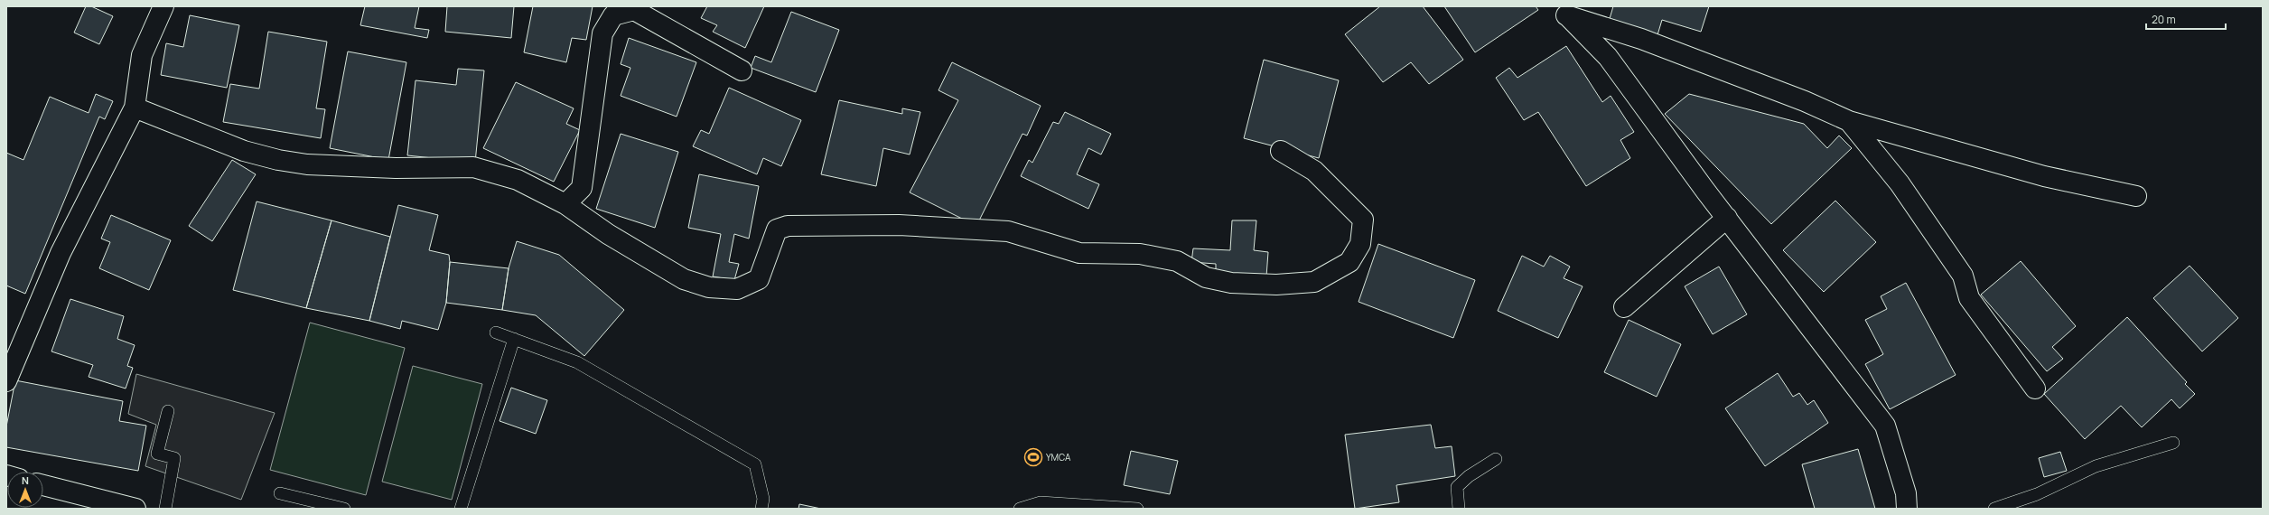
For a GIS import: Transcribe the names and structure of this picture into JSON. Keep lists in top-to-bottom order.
{
  "places": {
    "sports": ["YMCA"]
  },
  "scale_bar": "20 m",
  "north": "top"
}
